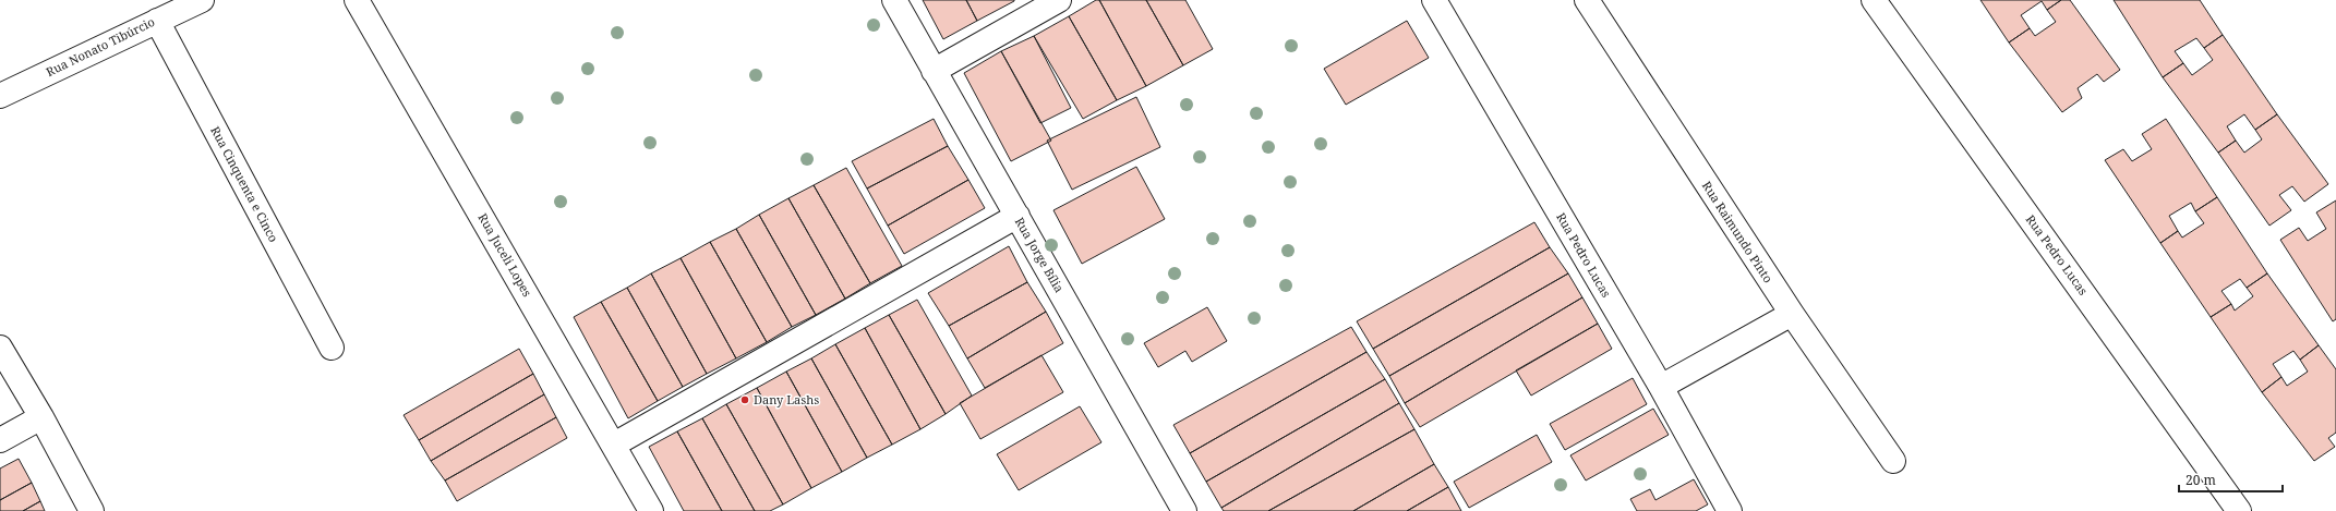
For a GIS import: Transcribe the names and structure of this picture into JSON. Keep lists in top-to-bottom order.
{
  "streets": {
    "street": [
      "Rua Nonato Tibúrcio",
      "Rua Cinquenta e Cinco",
      "Rua Raimundo Pinto",
      "Rua Juceli Lopes",
      "Rua Jorge Bília",
      "Rua Pedro Lucas"
    ]
  },
  "crossings": [
    ["Rua Nonato Tibúrcio", "Rua Cinquenta e Cinco"]
  ],
  "places": ["Dany Lashs"],
  "scale_bar": "20 m"
}
